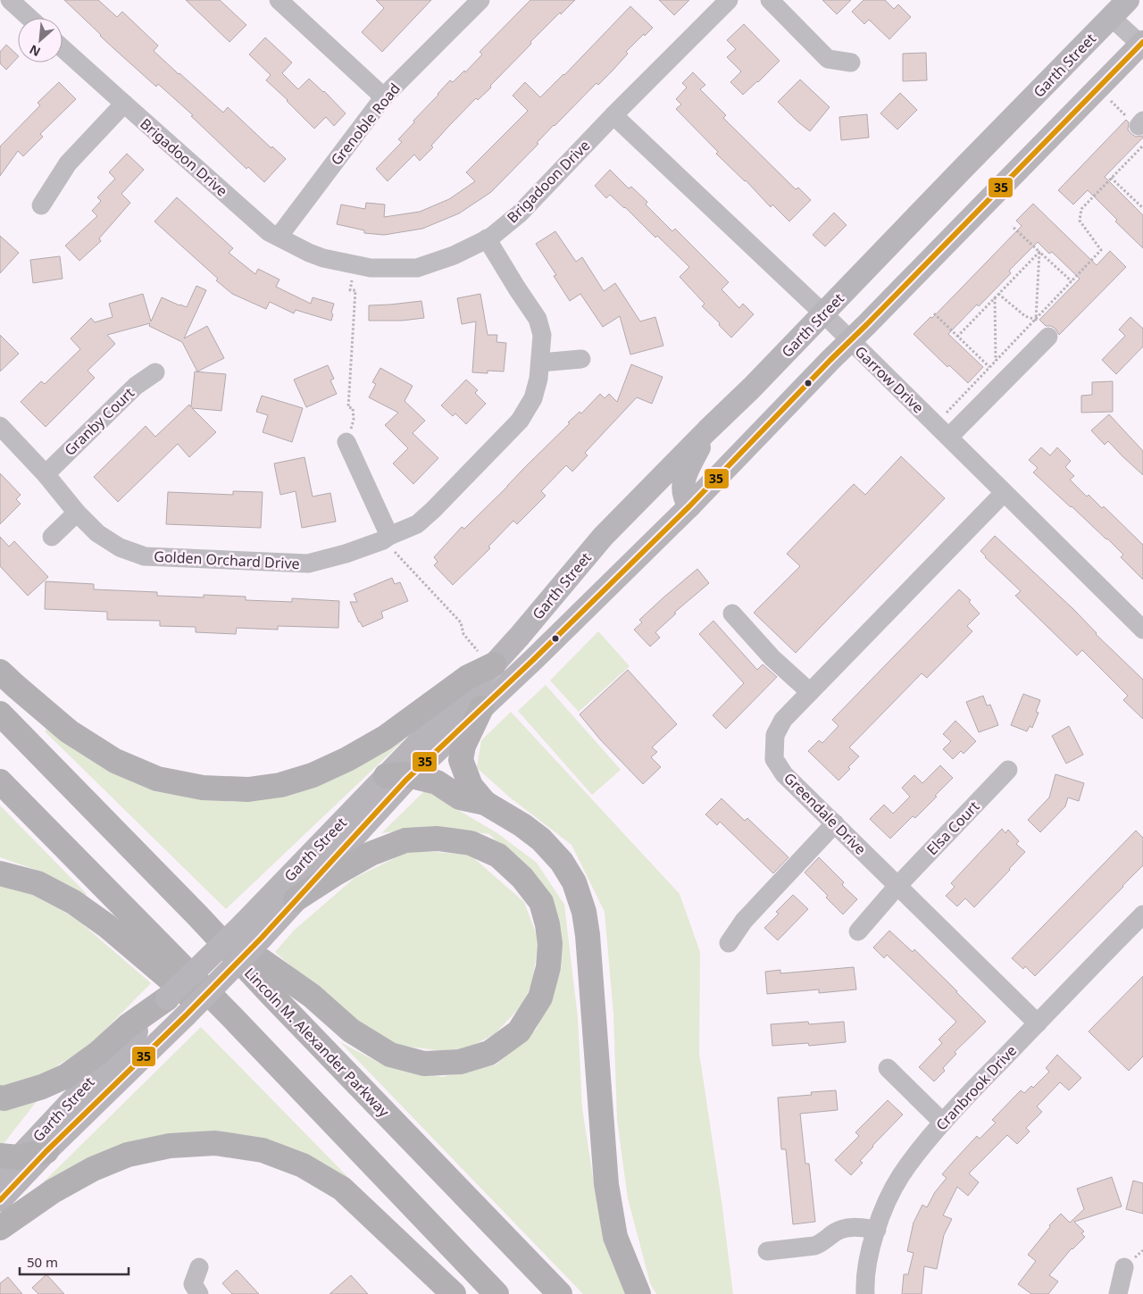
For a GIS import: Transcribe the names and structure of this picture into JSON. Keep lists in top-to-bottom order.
{
  "streets": {
    "highway": ["Lincoln M. Alexander Parkway"],
    "main road": ["Garth Street"],
    "street": [
      "Grenoble Road",
      "Brigadoon Drive",
      "Garrow Drive",
      "Granby Court",
      "Golden Orchard Drive",
      "Greendale Drive",
      "Elsa Court",
      "Cranbrook Drive"
    ]
  },
  "crossings": [
    ["Garth Street", "Garrow Drive"],
    ["Grenoble Road", "Brigadoon Drive"],
    ["Brigadoon Drive", "Garrow Drive"],
    ["Brigadoon Drive", "Golden Orchard Drive"],
    ["Garrow Drive", "Greendale Drive"],
    ["Granby Court", "Golden Orchard Drive"],
    ["Greendale Drive", "Elsa Court"],
    ["Greendale Drive", "Cranbrook Drive"]
  ],
  "lines": ["transit line 35"],
  "scale_bar": "50 m",
  "north": "bottom left"
}
